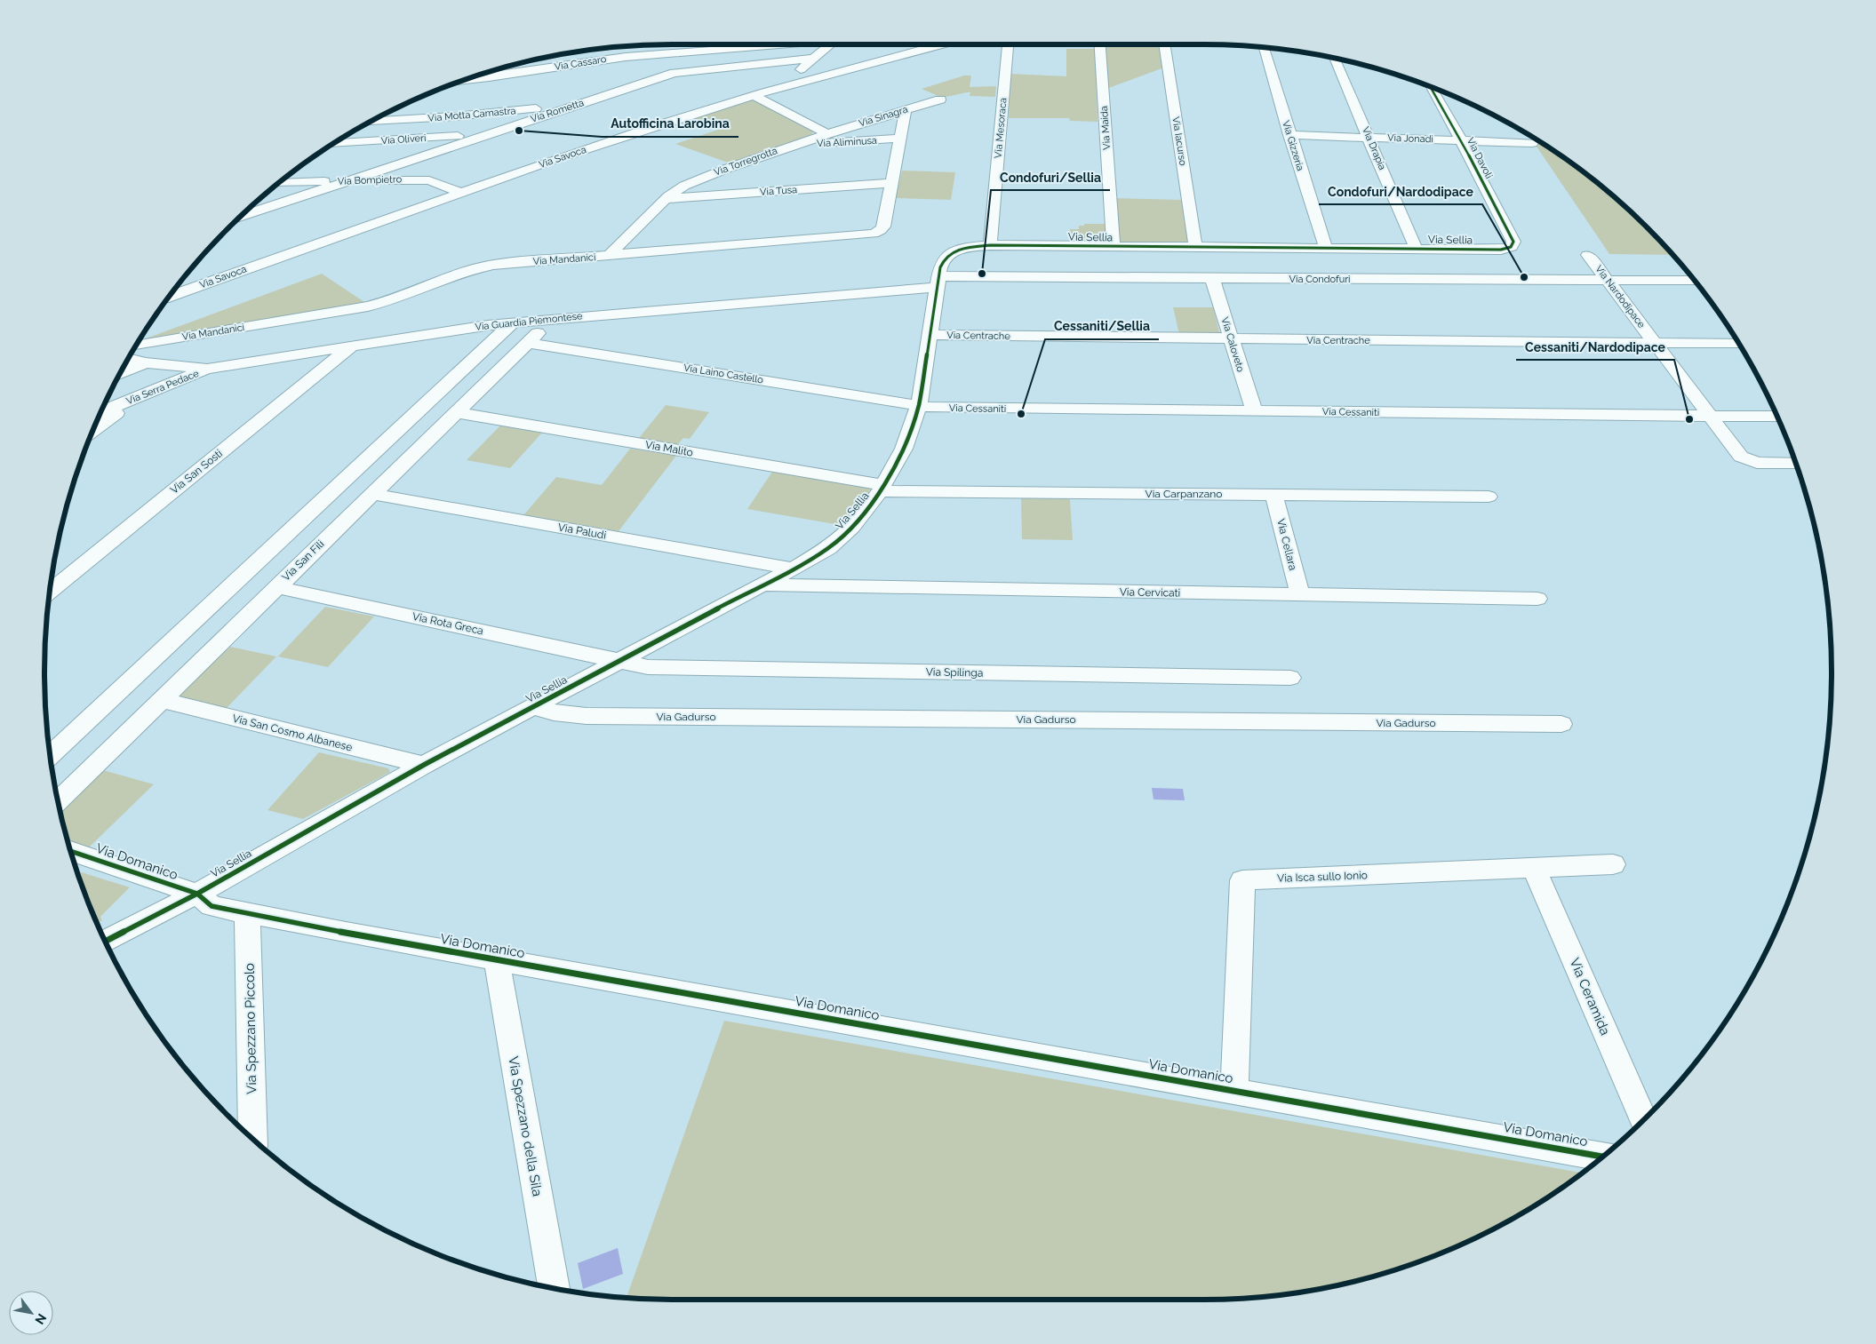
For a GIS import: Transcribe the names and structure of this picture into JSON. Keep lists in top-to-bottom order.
{
  "streets": {
    "street": [
      "Via Cassaro",
      "Via Rometta",
      "Via Motta Camastra",
      "Via Sinagra",
      "Via Mesoraca",
      "Via Maida",
      "Via Jonadi",
      "Via Oliveri",
      "Via Iacurso",
      "Via Aliminusa",
      "Via Gizzeria",
      "Via Drapia",
      "Via Savoca",
      "Via Davoli",
      "Via Torregrotta",
      "Via Bompietro",
      "Via Tusa",
      "Via Sellia",
      "Via Mandanici",
      "Via Condofuri",
      "Via Nardodipace",
      "Via Guardia Piemontese",
      "Via Centrache",
      "Via Caloveto",
      "Via Laino Castello",
      "Via Serra Pedace",
      "Via Cessaniti",
      "Via Malito",
      "Via San Sosti",
      "Via Carpanzano",
      "Via Paludi",
      "Via Cellara",
      "Via San Fili",
      "Via Cervicati",
      "Via Rota Greca",
      "Via Spilinga",
      "Via Gadurso",
      "Via San Cosmo Albanese",
      "Via Domanico",
      "Via Isca sullo Ionio",
      "Via Ceramida",
      "Via Spezzano Piccolo",
      "Via Spezzano della Sila"
    ]
  },
  "crossings": [
    ["Via Rometta", "Via Motta Camastra"],
    ["Via Rometta", "Via Oliveri"],
    ["Via Rometta", "Via Bompietro"],
    ["Via Sinagra", "Via Torregrotta"],
    ["Via Sinagra", "Via Mandanici"],
    ["Via Mesoraca", "Via Sellia"],
    ["Via Maida", "Via Sellia"],
    ["Via Jonadi", "Via Gizzeria"],
    ["Via Jonadi", "Via Drapia"],
    ["Via Jonadi", "Via Davoli"],
    ["Via Iacurso", "Via Sellia"],
    ["Via Aliminusa", "Via Torregrotta"],
    ["Via Aliminusa", "Via Mandanici"],
    ["Via Gizzeria", "Via Sellia"],
    ["Via Drapia", "Via Sellia"],
    ["Via Savoca", "Via Bompietro"],
    ["Via Davoli", "Via Sellia"],
    ["Via Torregrotta", "Via Tusa"],
    ["Via Torregrotta", "Via Mandanici"],
    ["Via Tusa", "Via Mandanici"],
    ["Via Sellia", "Via Condofuri"],
    ["Via Sellia", "Via Guardia Piemontese"],
    ["Via Sellia", "Via Centrache"],
    ["Via Sellia", "Via Laino Castello"],
    ["Via Sellia", "Via Cessaniti"],
    ["Via Sellia", "Via Malito"],
    ["Via Sellia", "Via Carpanzano"],
    ["Via Sellia", "Via Paludi"],
    ["Via Sellia", "Via Cervicati"],
    ["Via Sellia", "Via Rota Greca"],
    ["Via Sellia", "Via Spilinga"],
    ["Via Sellia", "Via Gadurso"],
    ["Via Sellia", "Via San Cosmo Albanese"],
    ["Via Sellia", "Via Domanico"],
    ["Via Condofuri", "Via Nardodipace"],
    ["Via Condofuri", "Via Guardia Piemontese"],
    ["Via Condofuri", "Via Caloveto"],
    ["Via Nardodipace", "Via Centrache"],
    ["Via Nardodipace", "Via Cessaniti"],
    ["Via Guardia Piemontese", "Via Serra Pedace"],
    ["Via Guardia Piemontese", "Via San Sosti"],
    ["Via Guardia Piemontese", "Via San Fili"],
    ["Via Centrache", "Via Caloveto"],
    ["Via Caloveto", "Via Cessaniti"],
    ["Via Laino Castello", "Via Cessaniti"],
    ["Via Laino Castello", "Via San Fili"],
    ["Via Malito", "Via Carpanzano"],
    ["Via Malito", "Via San Fili"],
    ["Via Carpanzano", "Via Cellara"],
    ["Via Paludi", "Via San Fili"],
    ["Via Cellara", "Via Cervicati"],
    ["Via San Fili", "Via Rota Greca"],
    ["Via San Fili", "Via San Cosmo Albanese"],
    ["Via Rota Greca", "Via Spilinga"],
    ["Via Domanico", "Via Isca sullo Ionio"],
    ["Via Domanico", "Via Spezzano Piccolo"],
    ["Via Domanico", "Via Spezzano della Sila"],
    ["Via Isca sullo Ionio", "Via Ceramida"]
  ],
  "places": [
    "Autofficina Larobina",
    "Condofuri/Sellia",
    "Condofuri/Nardodipace",
    "Cessaniti/Sellia",
    "Cessaniti/Nardodipace"
  ],
  "north": "bottom right"
}
